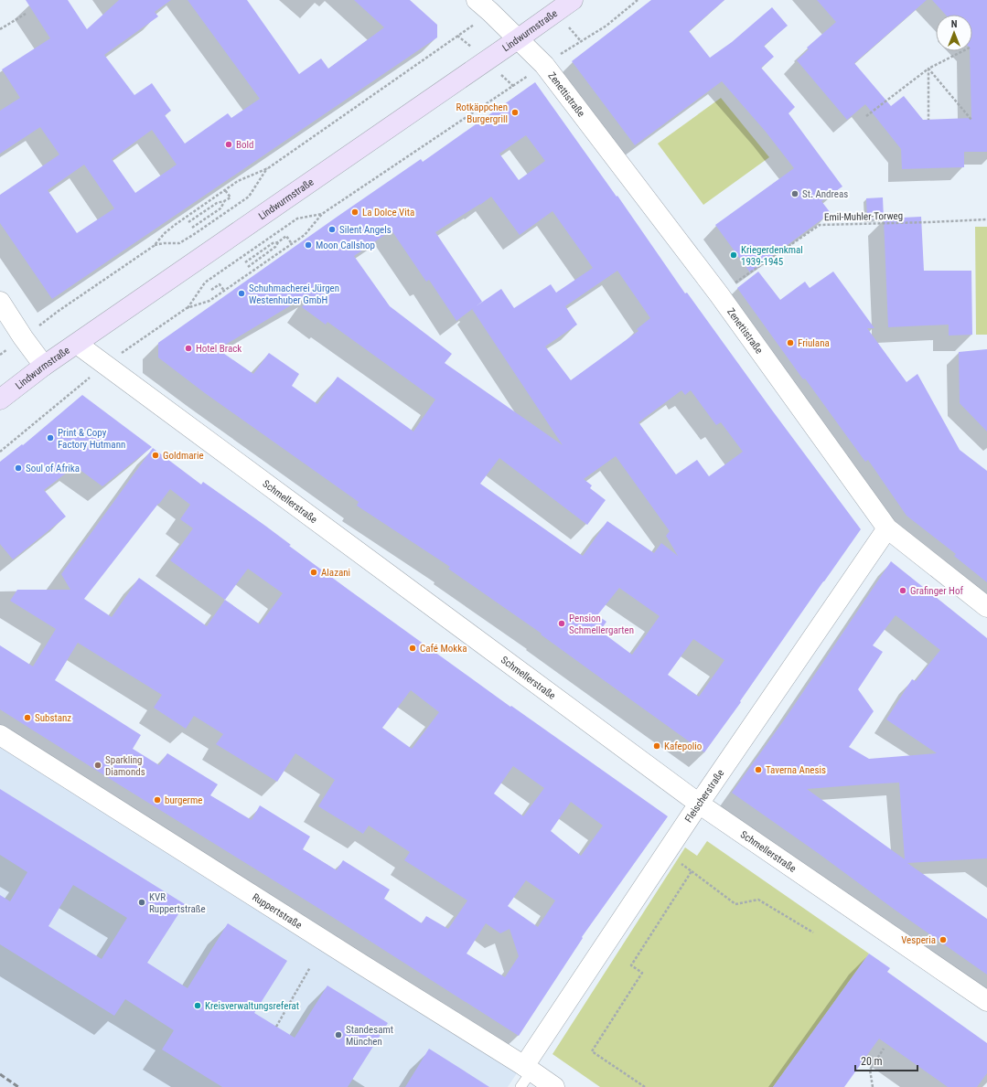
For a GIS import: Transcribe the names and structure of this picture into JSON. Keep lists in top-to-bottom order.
{
  "streets": {
    "main road": ["Lindwurmstraße"],
    "street": [
      "Zenettistraße",
      "Schmellerstraße",
      "Fleischerstraße",
      "Ruppertstraße"
    ],
    "path": ["Emil-Muhler-Torweg"]
  },
  "crossings": [
    ["Lindwurmstraße", "Zenettistraße"],
    ["Lindwurmstraße", "Schmellerstraße"],
    ["Zenettistraße", "Emil-Muhler-Torweg"],
    ["Zenettistraße", "Fleischerstraße"],
    ["Schmellerstraße", "Fleischerstraße"],
    ["Fleischerstraße", "Ruppertstraße"]
  ],
  "places": [
    "Rotkäppchen Burgergrill",
    "Bold",
    "St. Andreas",
    "La Dolce Vita",
    "Silent Angels",
    "Moon Callshop",
    "Kriegerdenkmal 1939-1945",
    "Schuhmacherei Jürgen Westenhuber GmbH",
    "Friulana",
    "Hotel Brack",
    "Print & Copy Factory Hutmann",
    "Goldmarie",
    "Soul of Afrika",
    "Alazani",
    "Grafinger Hof",
    "Pension Schmellergarten",
    "Café Mokka",
    "Substanz",
    "Kafepolio",
    "Sparkling Diamonds",
    "Taverna Anesis",
    "burgerme",
    "KVR Ruppertstraße",
    "Vesperia",
    "Kreisverwaltungsreferat",
    "Standesamt München"
  ],
  "scale_bar": "20 m",
  "north": "top"
}
